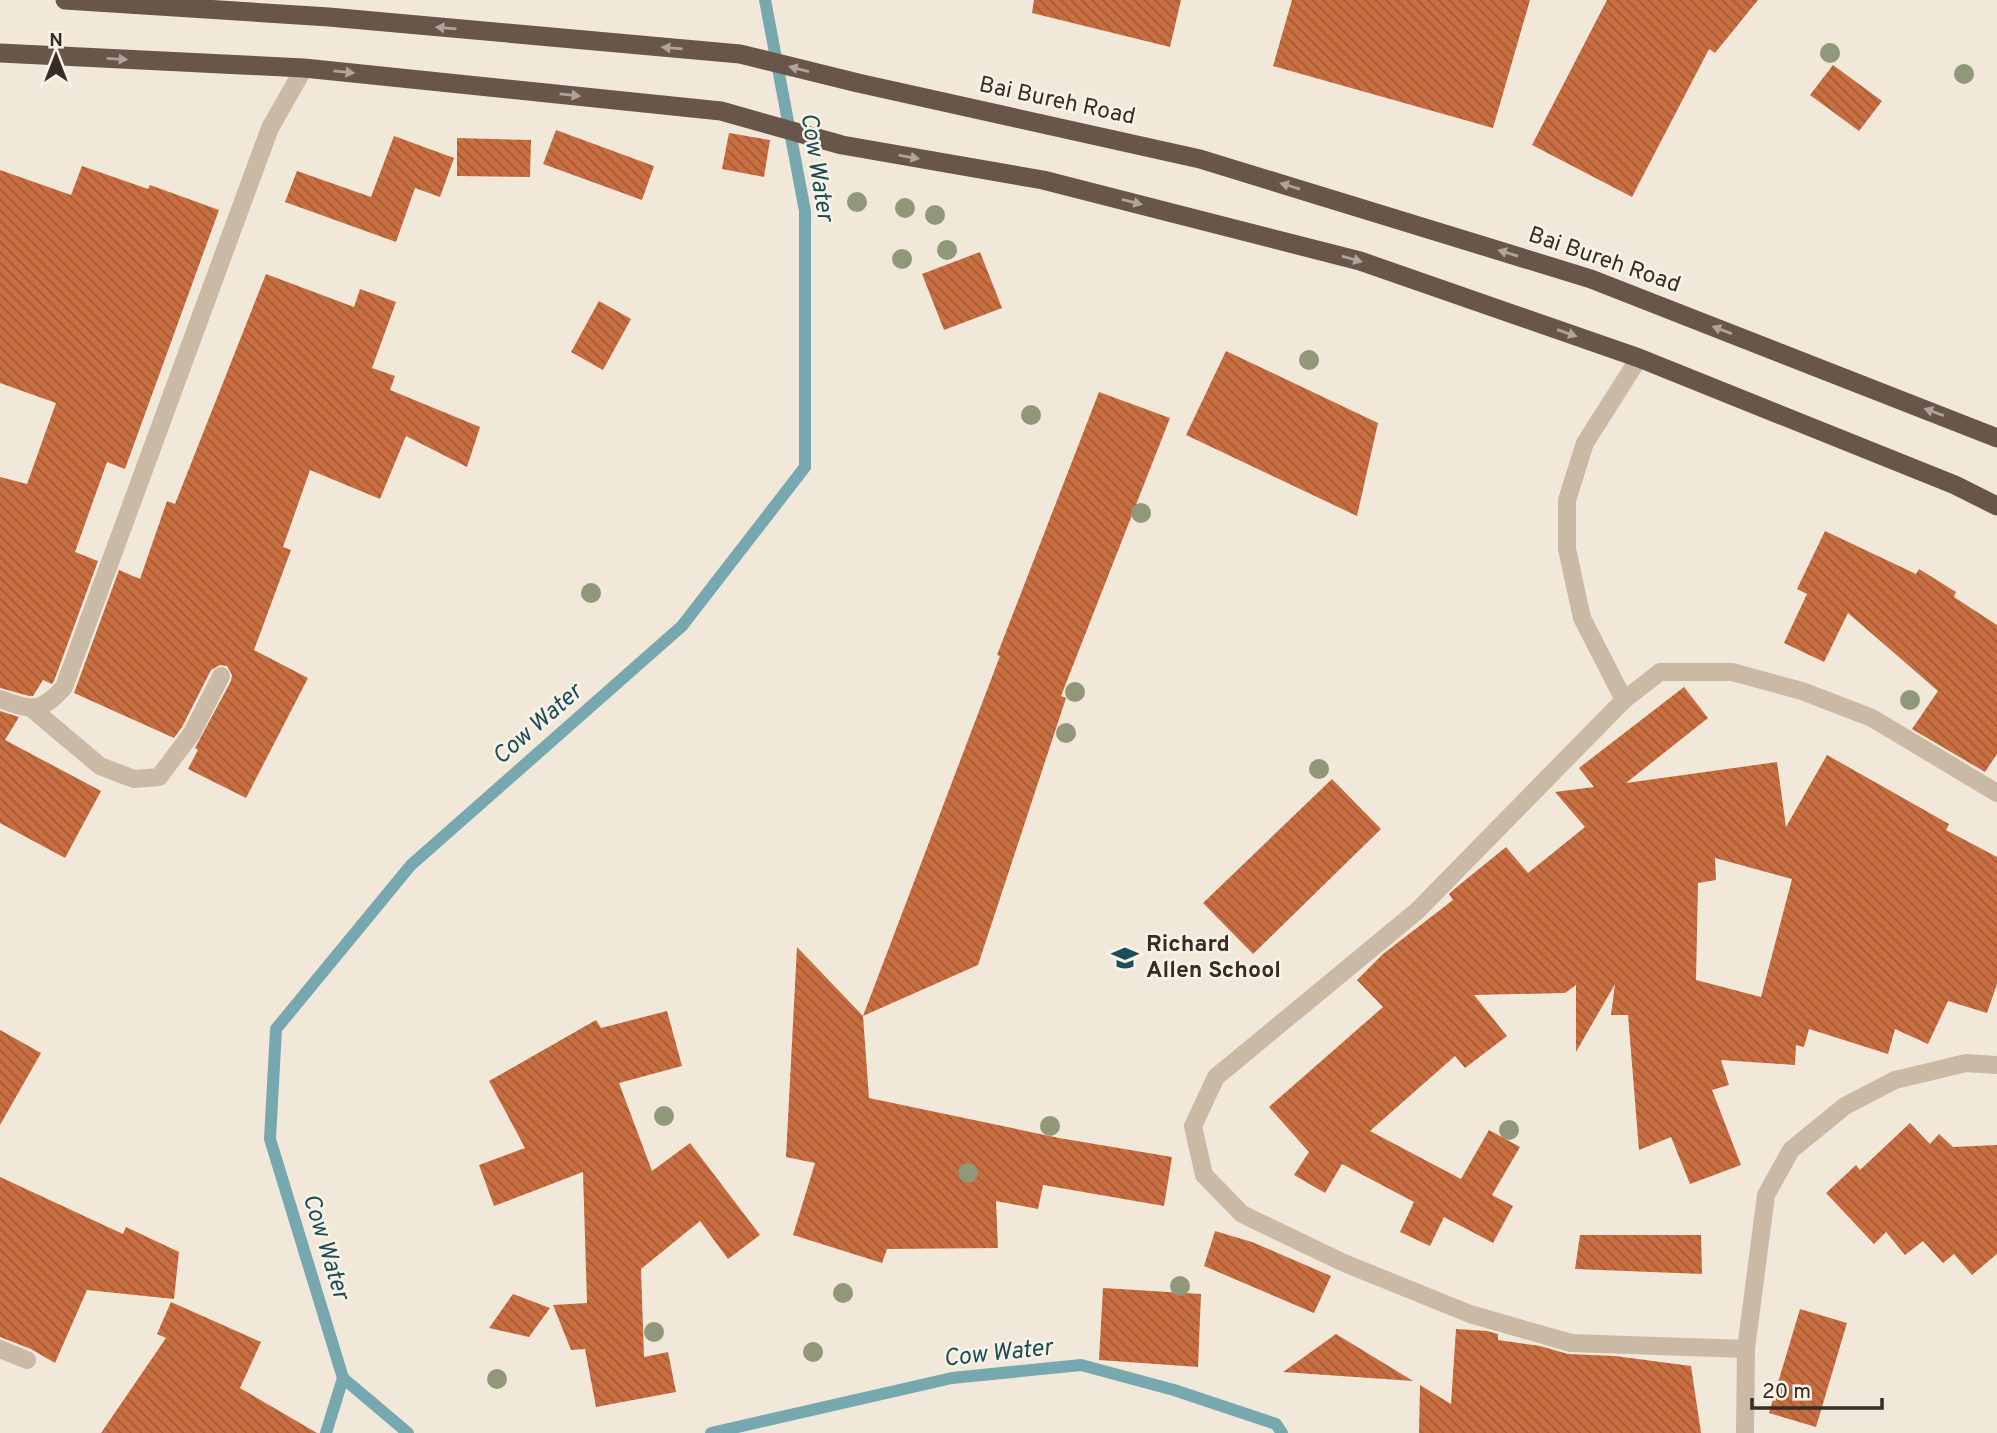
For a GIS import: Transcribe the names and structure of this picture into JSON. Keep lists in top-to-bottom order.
{
  "streets": {
    "highway": ["Bai Bureh Road"]
  },
  "water": ["Cow Water"],
  "places": {
    "school or university": ["Richard Allen School"]
  },
  "scale_bar": "20 m",
  "north": "top"
}
